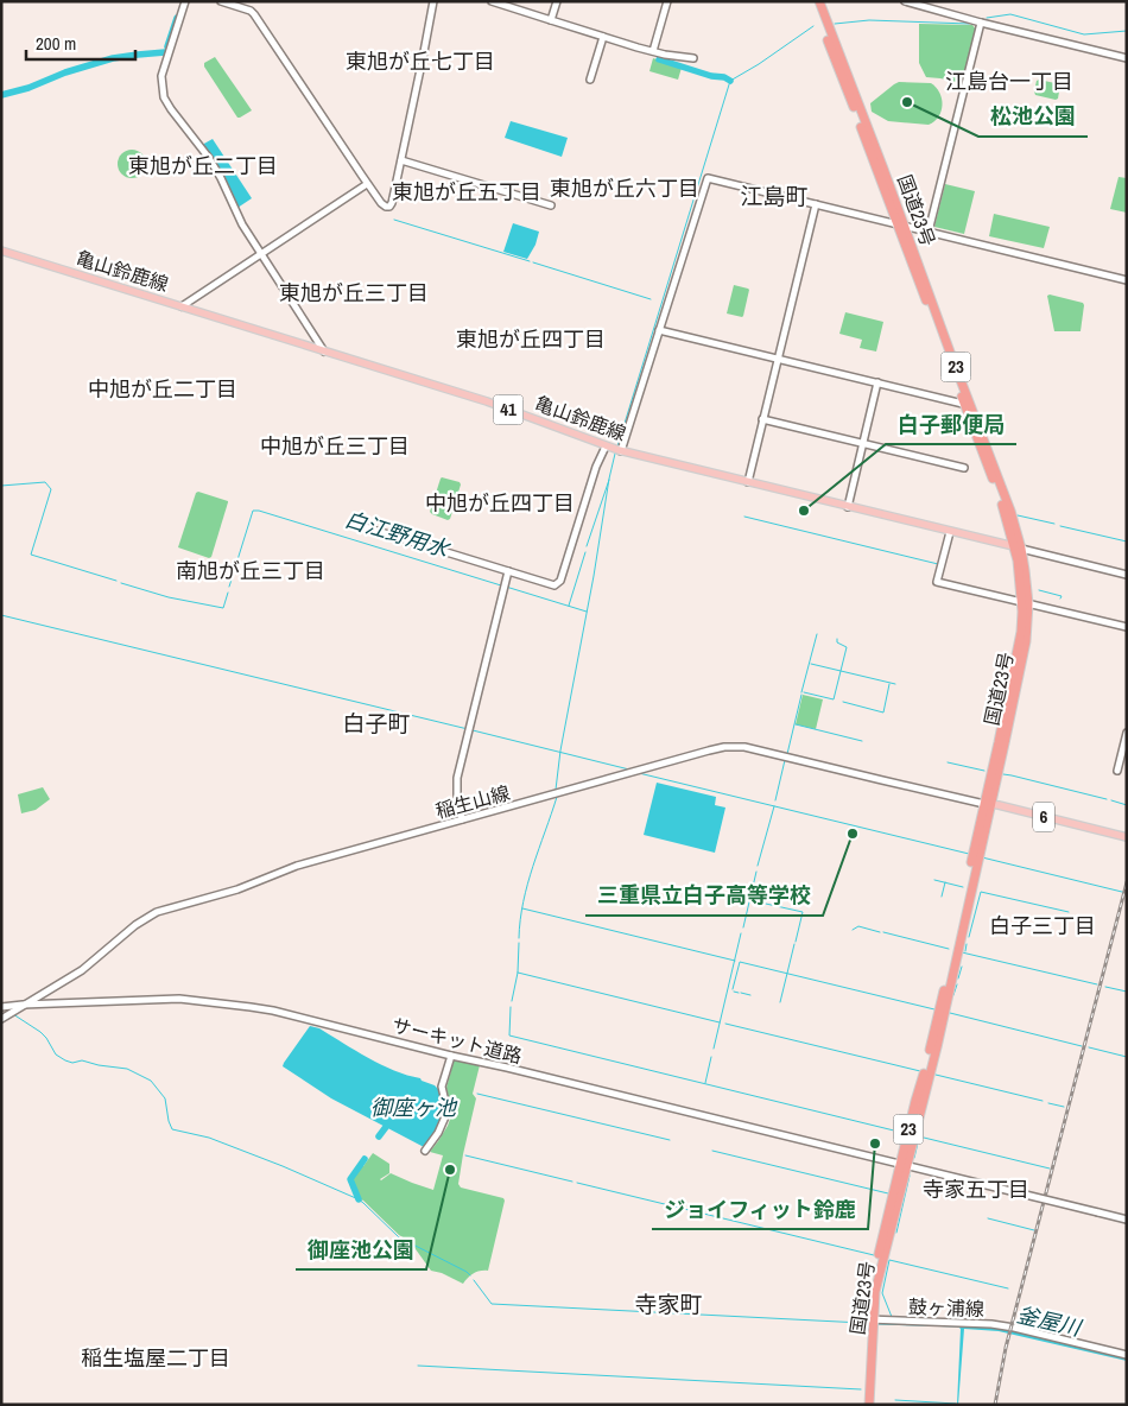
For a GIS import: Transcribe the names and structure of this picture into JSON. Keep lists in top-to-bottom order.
{
  "streets": {
    "highway": ["国道23号", "23"],
    "main road": ["亀山鈴鹿線", "41", "6"],
    "street": ["稲生山線", "サーキット道路", "鼓ヶ浦線"]
  },
  "crossings": [
    ["国道23号", "亀山鈴鹿線"],
    ["国道23号", "稲生山線"],
    ["国道23号", "6"],
    ["国道23号", "サーキット道路"],
    ["国道23号", "鼓ヶ浦線"],
    ["稲生山線", "6"],
    ["稲生山線", "サーキット道路"]
  ],
  "districts": [
    "東旭が丘七丁目",
    "江島台一丁目",
    "東旭が丘二丁目",
    "東旭が丘六丁目",
    "東旭が丘五丁目",
    "江島町",
    "東旭が丘三丁目",
    "東旭が丘四丁目",
    "中旭が丘二丁目",
    "中旭が丘三丁目",
    "中旭が丘四丁目",
    "南旭が丘三丁目",
    "白子町",
    "白子三丁目",
    "寺家五丁目",
    "寺家町",
    "稲生塩屋二丁目"
  ],
  "water": ["白江野用水", "御座ヶ池", "釜屋川"],
  "places": [
    "松池公園",
    "白子郵便局",
    "三重県立白子高等学校",
    "ジョイフィット鈴鹿",
    "御座池公園"
  ],
  "scale_bar": "200 m"
}
